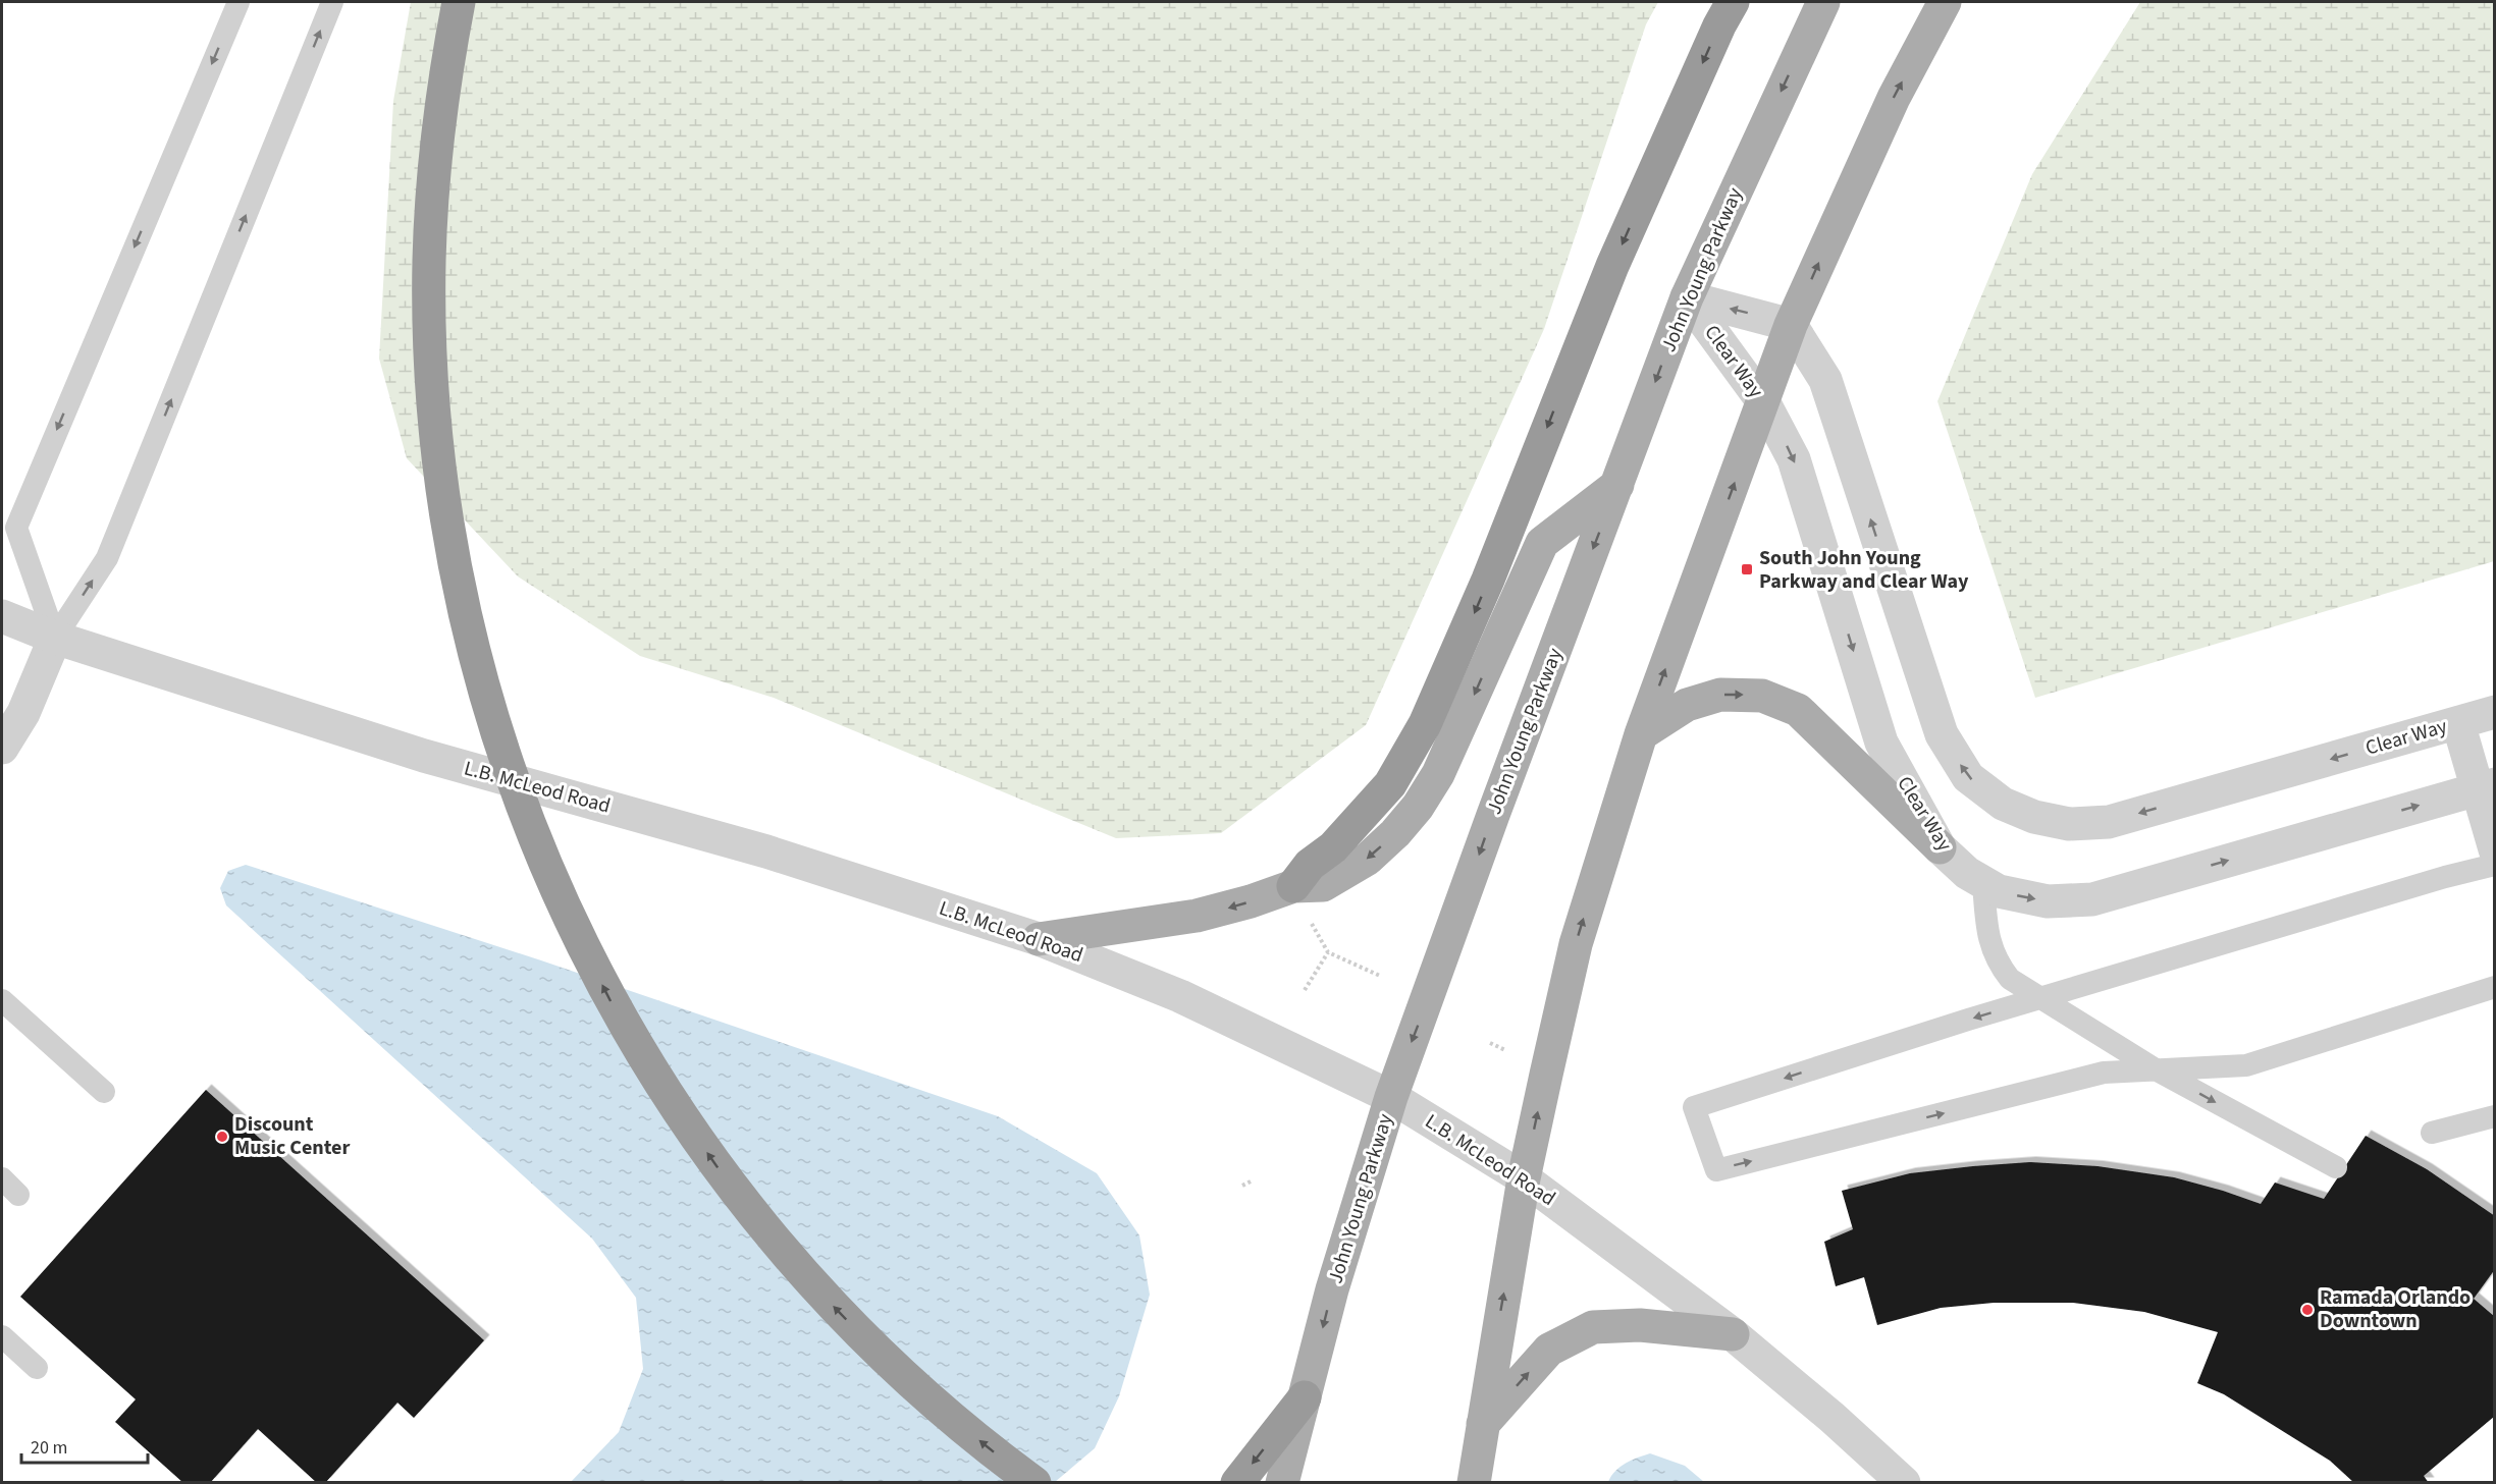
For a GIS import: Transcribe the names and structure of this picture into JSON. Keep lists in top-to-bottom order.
{
  "streets": {
    "main road": ["John Young Parkway"],
    "street": ["Clear Way", "L.B. McLeod Road"]
  },
  "crossings": [
    ["John Young Parkway", "Clear Way"],
    ["John Young Parkway", "L.B. McLeod Road"]
  ],
  "places": {
    "transit": ["South John Young Parkway and Clear Way"],
    "other": ["Discount Music Center", "Ramada Orlando Downtown"]
  },
  "scale_bar": "20 m"
}
